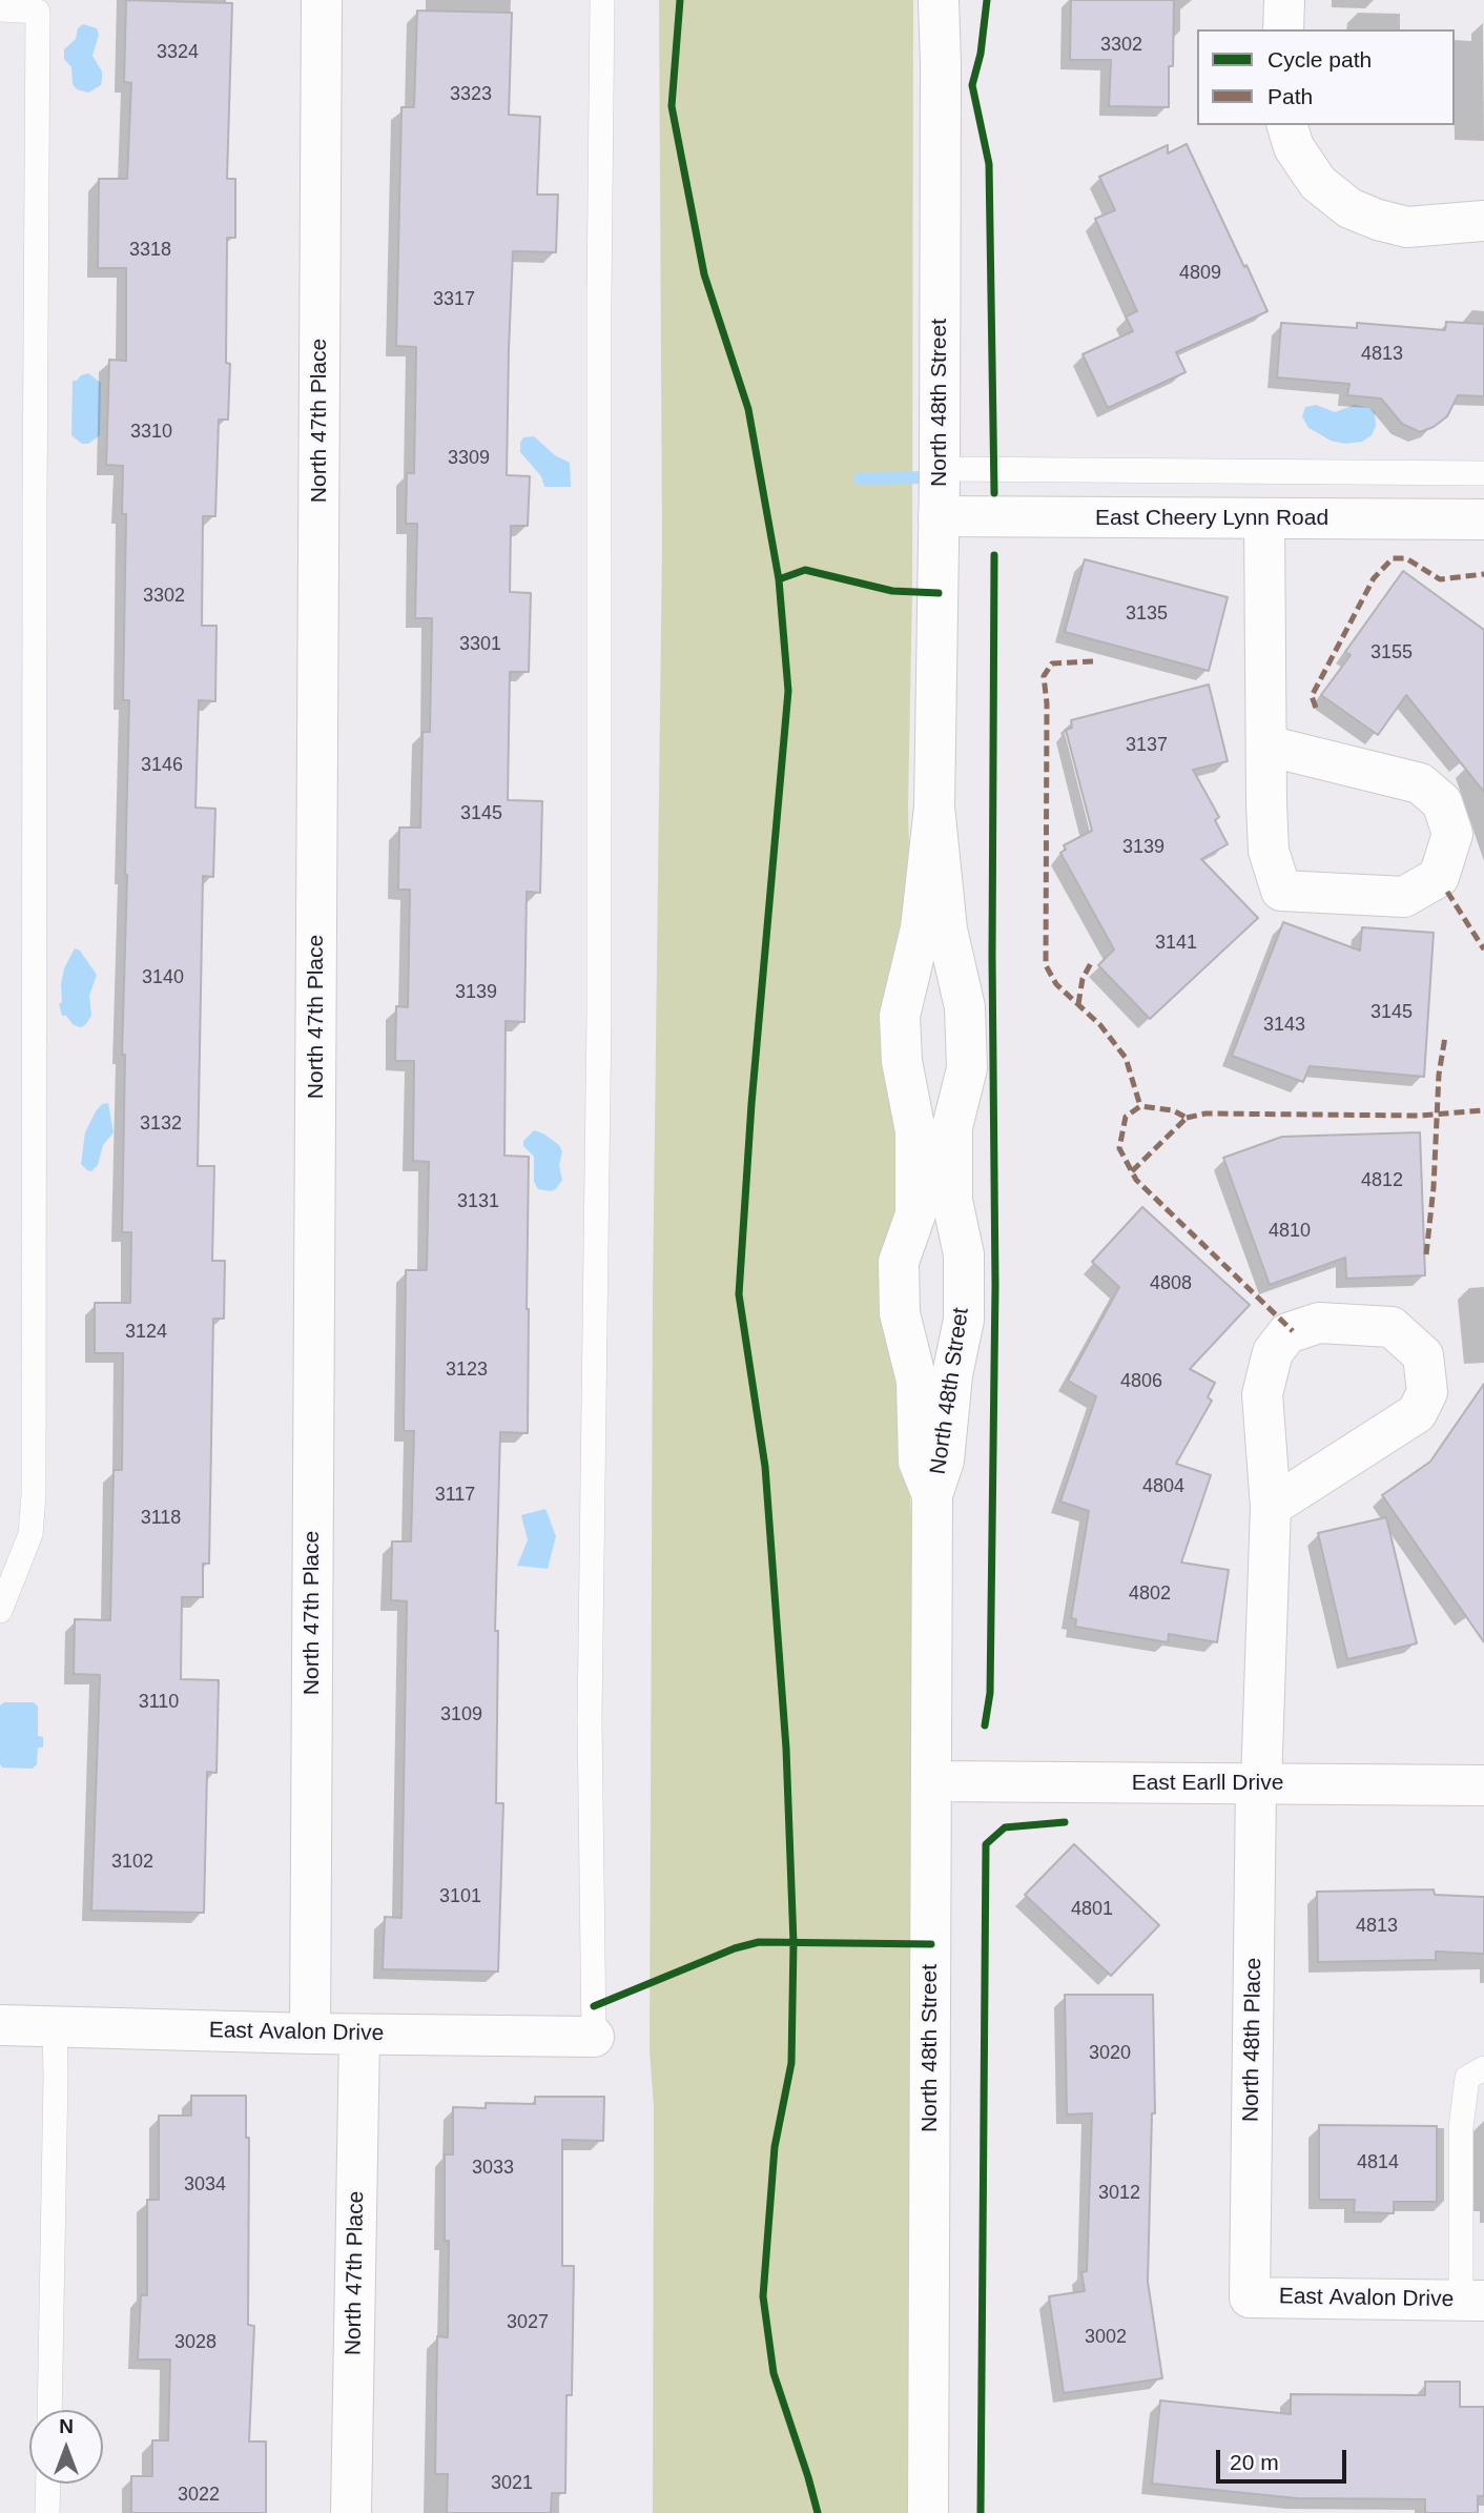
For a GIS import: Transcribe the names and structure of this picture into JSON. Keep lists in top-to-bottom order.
{
  "streets": {
    "street": [
      "North 48th Street",
      "North 47th Place",
      "East Cheery Lynn Road",
      "East Earll Drive",
      "East Avalon Drive",
      "North 48th Place"
    ]
  },
  "crossings": [
    ["North 48th Street", "East Cheery Lynn Road"],
    ["North 48th Street", "East Earll Drive"],
    ["North 47th Place", "East Avalon Drive"],
    ["East Earll Drive", "North 48th Place"],
    ["East Avalon Drive", "North 48th Place"]
  ],
  "house_numbers": [
    "3302",
    "3324",
    "3323",
    "3318",
    "4809",
    "3317",
    "4813",
    "3310",
    "3309",
    "3302",
    "3135",
    "3301",
    "3155",
    "3137",
    "3146",
    "3145",
    "3139",
    "3141",
    "3140",
    "3139",
    "3145",
    "3143",
    "3132",
    "4812",
    "3131",
    "4810",
    "4808",
    "3124",
    "3123",
    "4806",
    "4804",
    "3117",
    "3118",
    "4802",
    "3110",
    "3109",
    "3102",
    "3101",
    "4801",
    "4813",
    "3020",
    "4814",
    "3033",
    "3034",
    "3012",
    "3027",
    "3002",
    "3028",
    "3021",
    "3022"
  ],
  "legend": ["Cycle path", "Path"],
  "scale_bar": "20 m",
  "north": "top"
}
